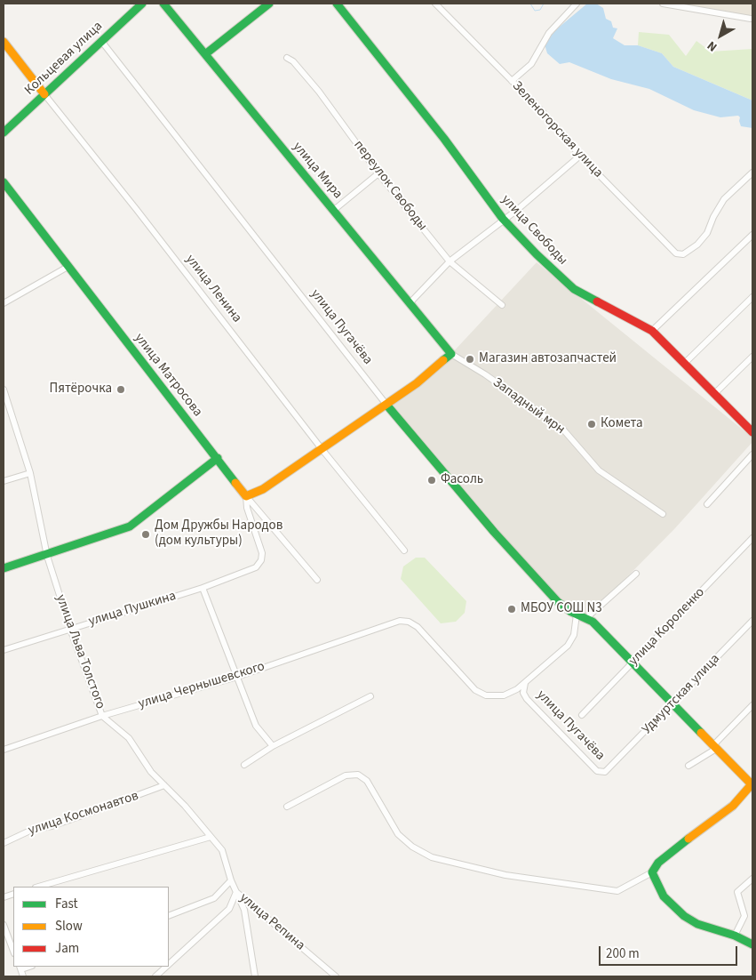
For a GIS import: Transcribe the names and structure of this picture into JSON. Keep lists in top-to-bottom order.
{
  "streets": {
    "street": [
      "Кольцевая улица",
      "Зеленогорская улица",
      "улица Мира",
      "переулок Свободы",
      "улица Свободы",
      "улица Ленина",
      "улица Пугачёва",
      "улица Матросова",
      "Западный мрн",
      "улица Пушкина",
      "улица Короленко",
      "улица Льва Толстого",
      "улица Чернышевского",
      "Удмуртская улица",
      "улица Космонавтов",
      "улица Репина"
    ]
  },
  "crossings": [
    ["Кольцевая улица", "улица Ленина"],
    ["Кольцевая улица", "улица Пугачёва"],
    ["улица Мира", "Западный мрн"],
    ["улица Пугачёва", "улица Короленко"],
    ["улица Пугачёва", "улица Чернышевского"],
    ["улица Пугачёва", "Удмуртская улица"],
    ["улица Матросова", "улица Пушкина"],
    ["улица Пушкина", "улица Льва Толстого"],
    ["улица Льва Толстого", "улица Чернышевского"],
    ["улица Льва Толстого", "улица Космонавтов"],
    ["улица Льва Толстого", "улица Репина"]
  ],
  "places": [
    "Магазин автозапчастей",
    "Пятёрочка",
    "Комета",
    "Фасоль",
    "Дом Дружбы Народов (дом культуры)",
    "МБОУ СОШ N3"
  ],
  "legend": ["Fast", "Slow", "Jam"],
  "scale_bar": "200 m",
  "north": "bottom left"
}
